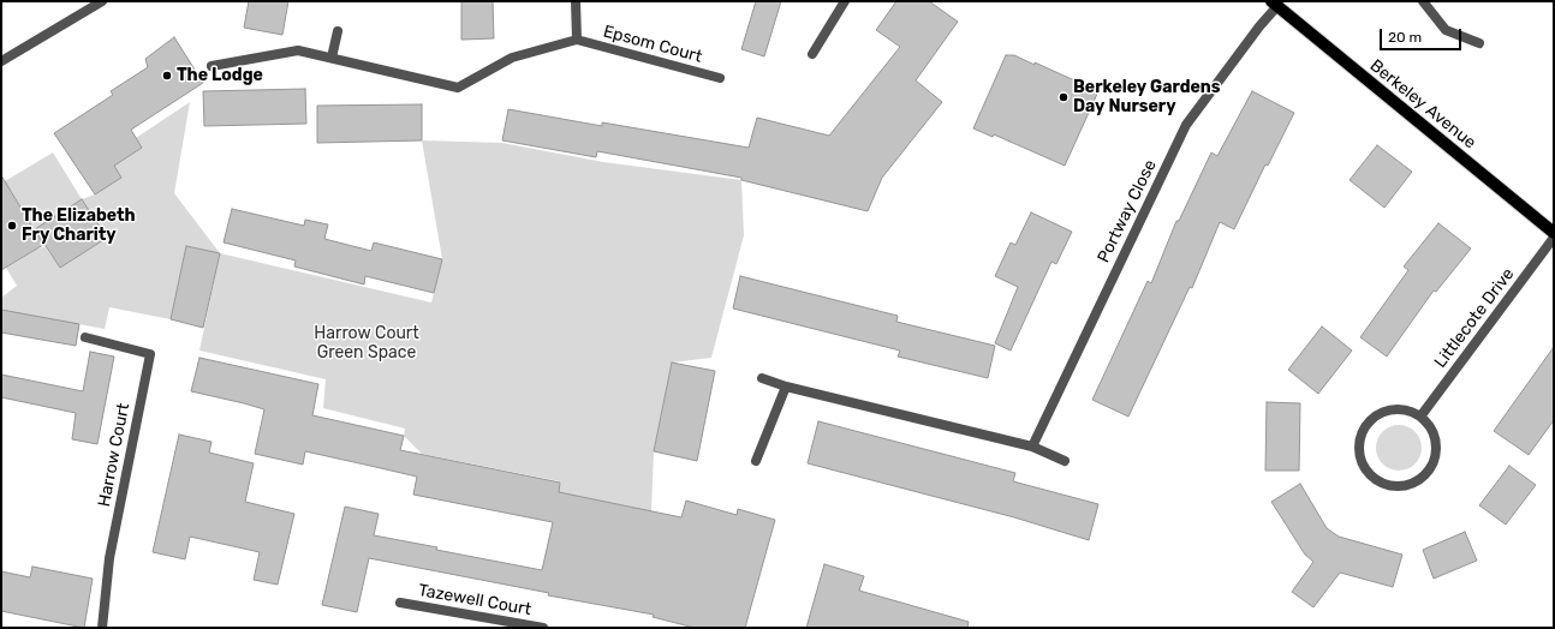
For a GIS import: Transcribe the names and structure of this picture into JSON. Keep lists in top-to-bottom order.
{
  "streets": {
    "main road": ["Berkeley Avenue"],
    "street": [
      "Epsom Court",
      "Portway Close",
      "Littlecote Drive",
      "Harrow Court",
      "Tazewell Court"
    ]
  },
  "crossings": [
    ["Berkeley Avenue", "Portway Close"]
  ],
  "parks": ["Harrow Court Green Space"],
  "places": ["The Lodge", "Berkeley Gardens Day Nursery", "The Elizabeth Fry Charity"],
  "scale_bar": "20 m"
}
